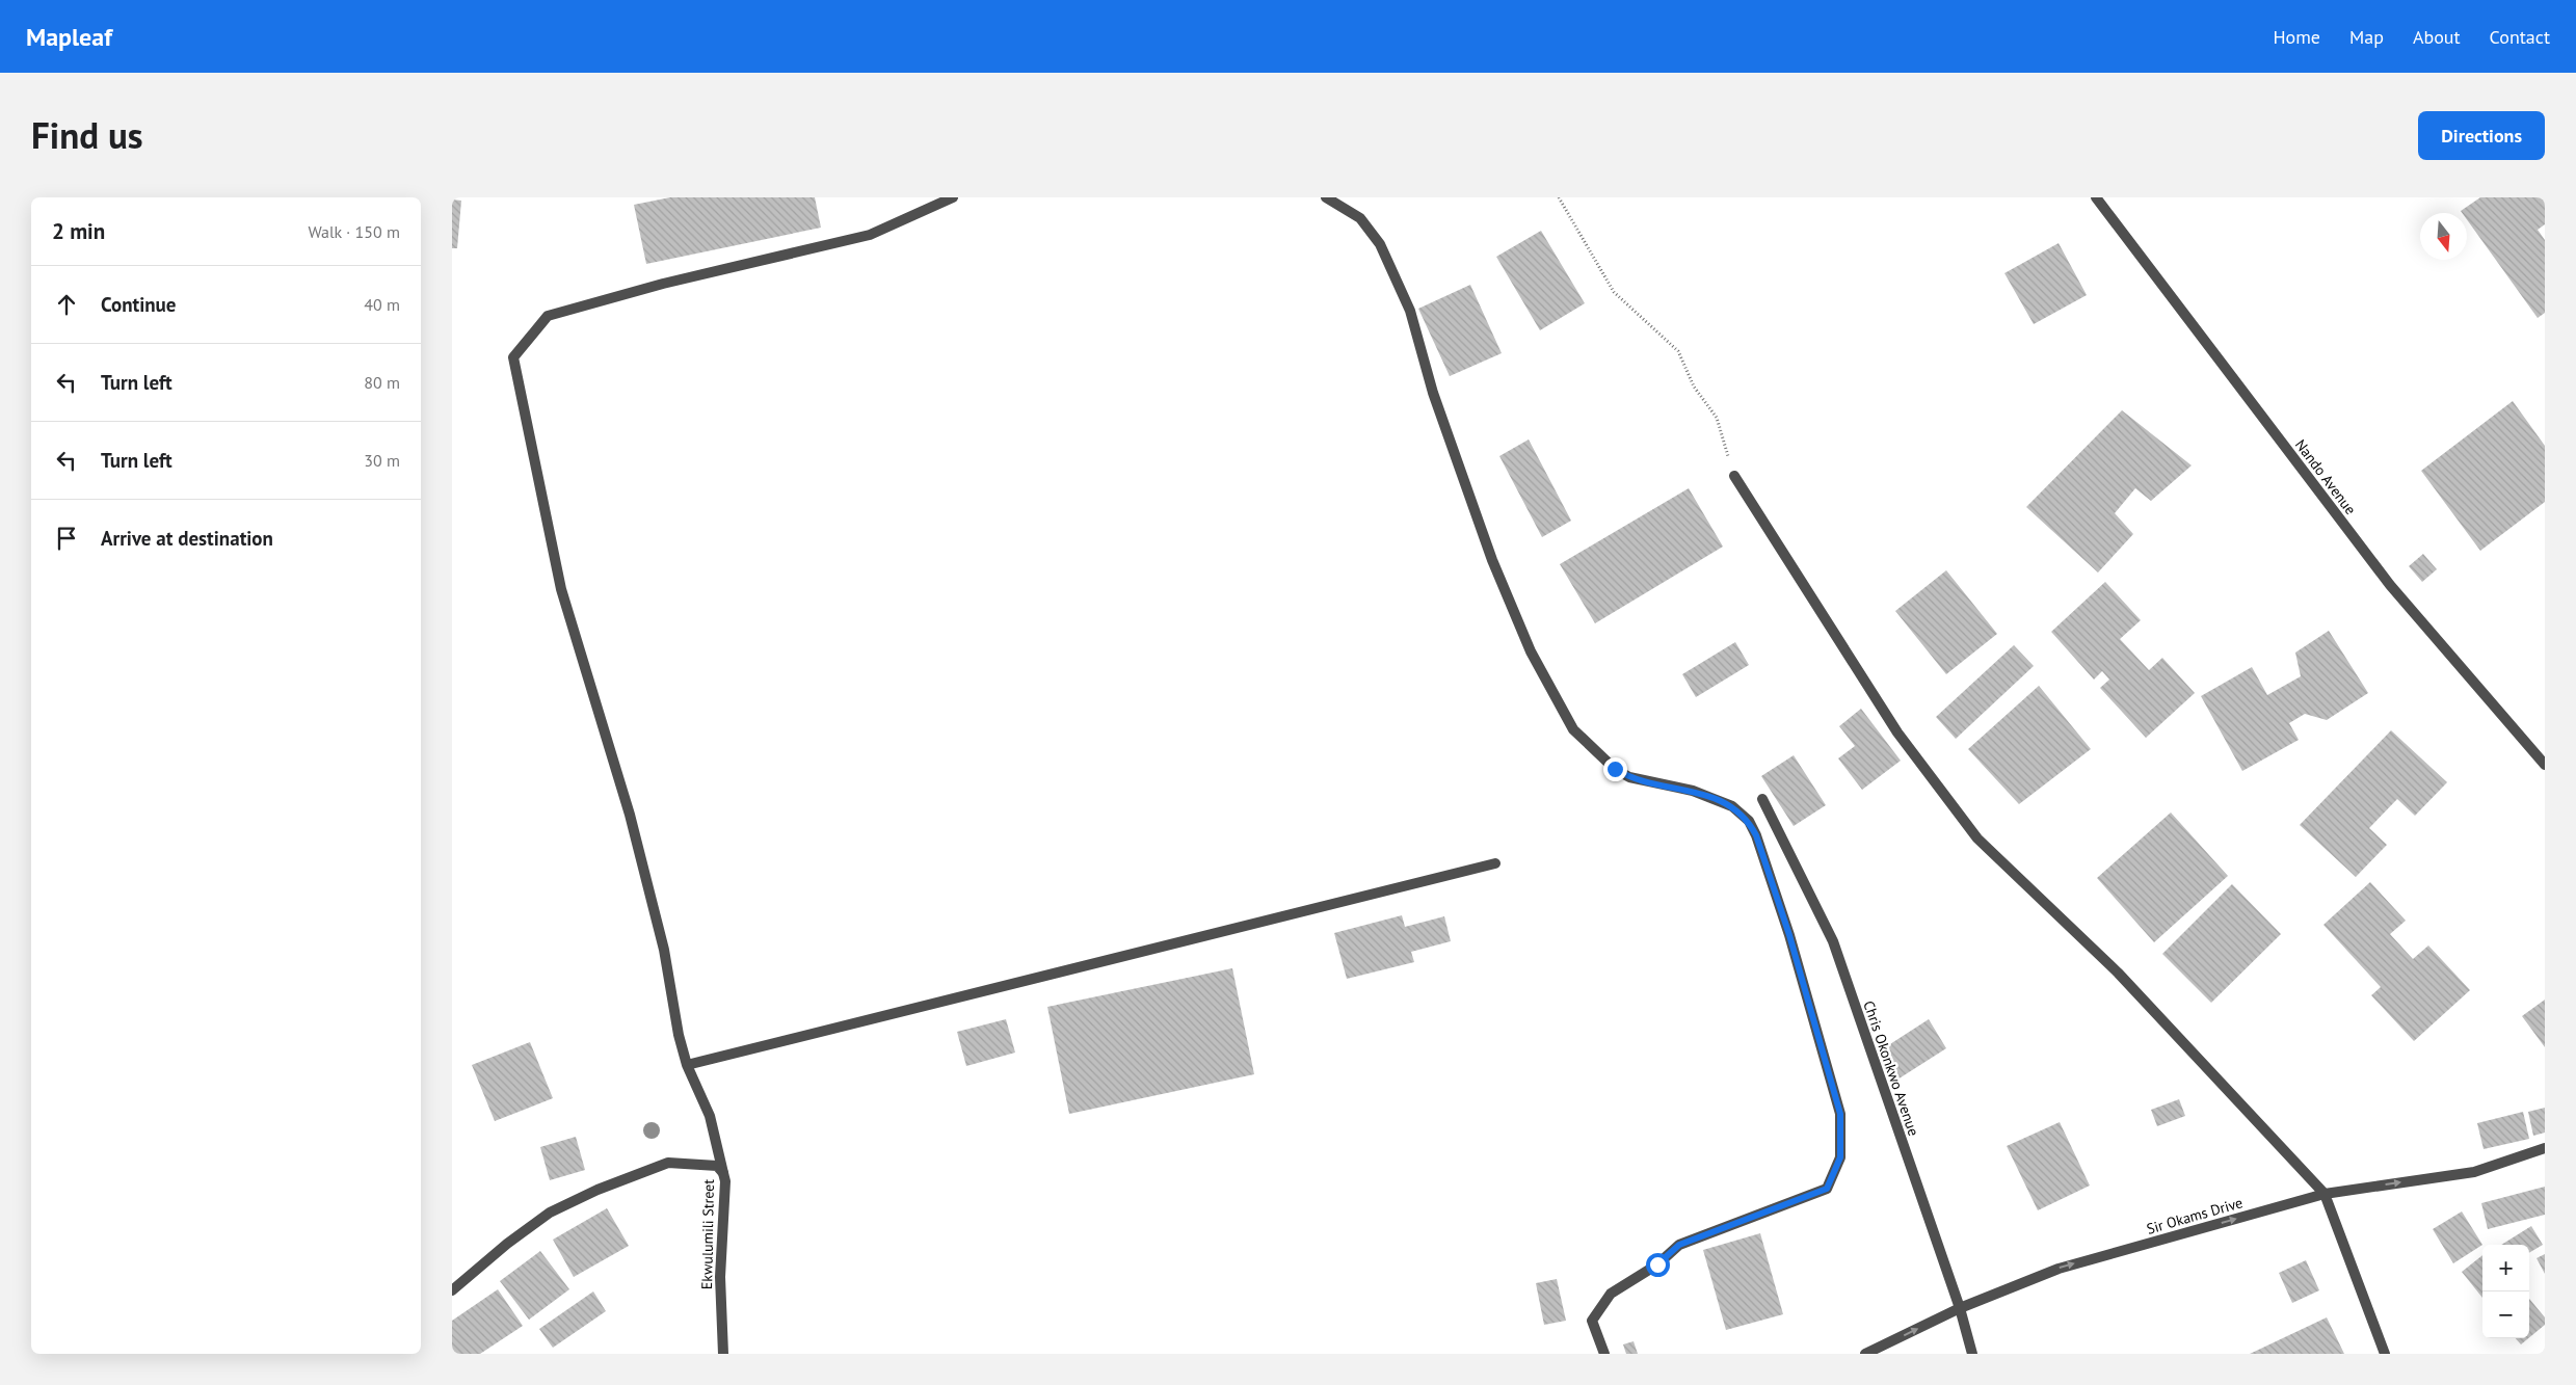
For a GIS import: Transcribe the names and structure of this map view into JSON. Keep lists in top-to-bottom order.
{
  "streets": {
    "street": [
      "Nando Avenue",
      "Chris Okonkwo Avenue",
      "Sir Okams Drive",
      "Ekwulumili Street"
    ]
  },
  "crossings": [
    ["Chris Okonkwo Avenue", "Sir Okams Drive"]
  ],
  "one_way": ["Sir Okams Drive"],
  "north": "bottom",
  "page": {
    "header": "Mapleaf",
    "nav": [
      "Home",
      "Map",
      "About",
      "Contact"
    ],
    "title": "Find us",
    "buttons": "Directions",
    "heading": ["2 min", "Walk · 150 m"],
    "list": [
      ["Continue", "40 m"],
      ["Turn left", "80 m"],
      ["Turn left", "30 m"],
      "Arrive at destination"
    ],
    "map_buttons": ["+", "−"]
  }
}
